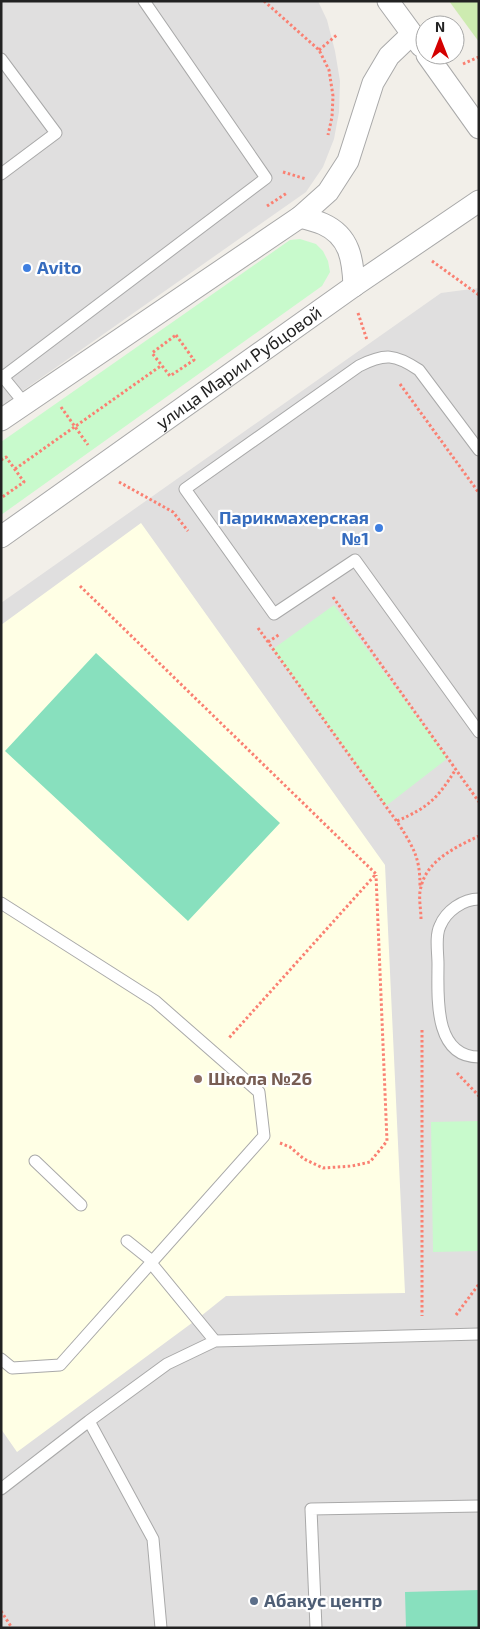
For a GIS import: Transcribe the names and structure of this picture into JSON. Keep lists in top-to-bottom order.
{
  "streets": {
    "street": ["улица Марии Рубцовой"]
  },
  "places": [
    "Avito",
    "Парикмахерская №1",
    "Школа №26",
    "Абакус центр"
  ],
  "north": "top"
}
